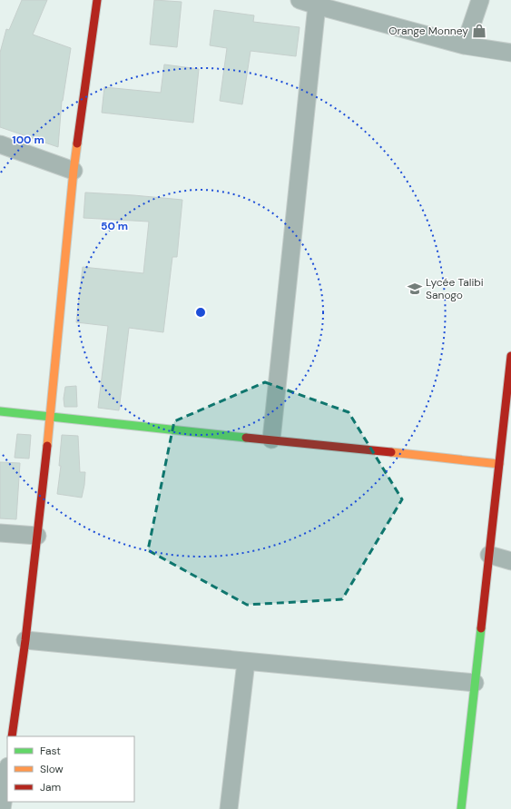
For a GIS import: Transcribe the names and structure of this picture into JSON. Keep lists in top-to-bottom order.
{
  "places": {
    "shop": ["Orange Monney"],
    "school or university": ["Lycée Talibi Sanogo"]
  },
  "legend": ["Fast", "Slow", "Jam"],
  "rings": ["100 m", "50 m"]
}
